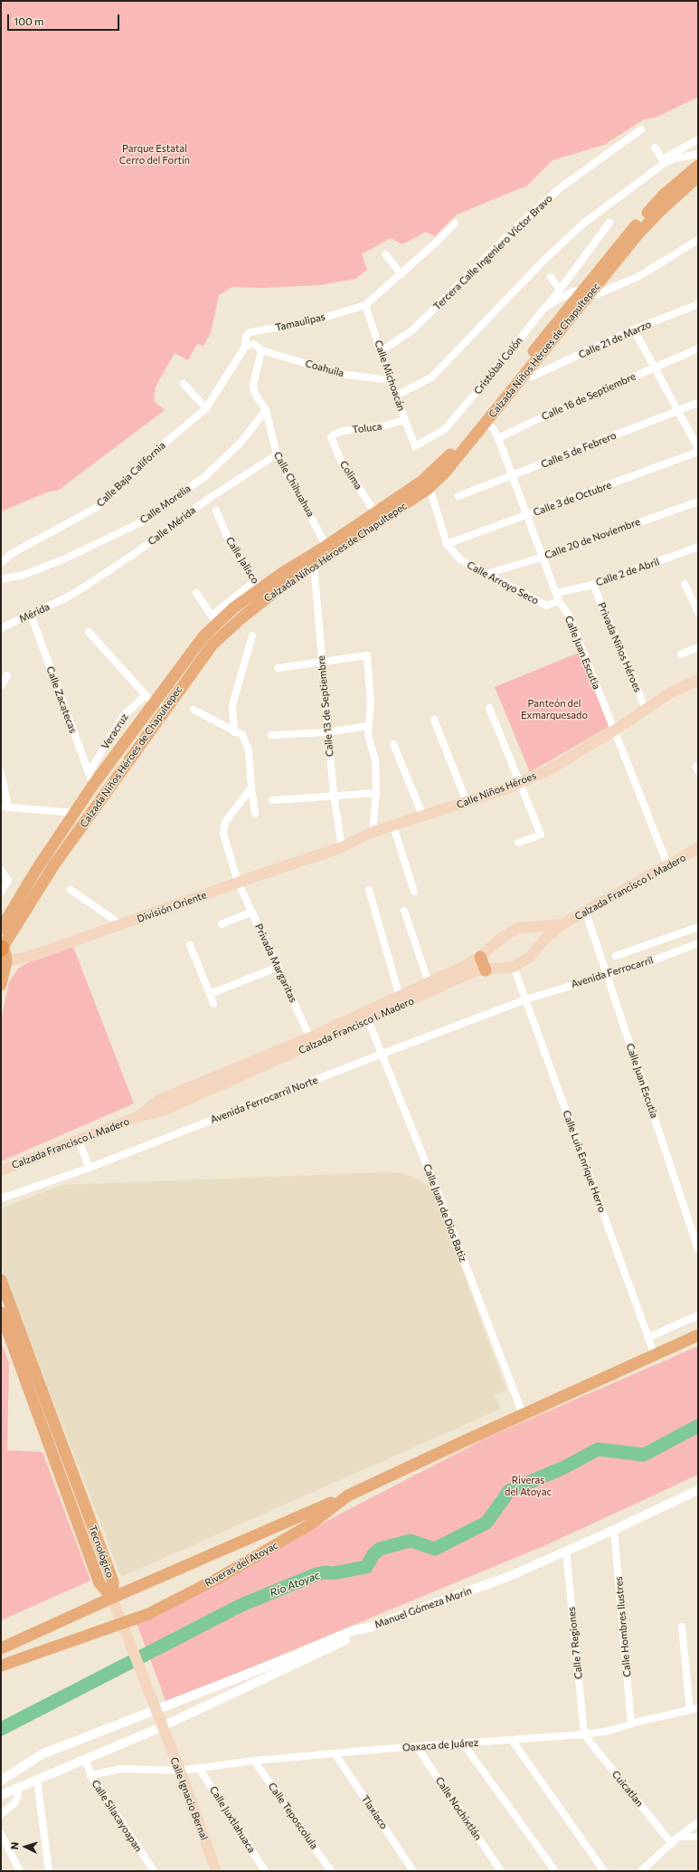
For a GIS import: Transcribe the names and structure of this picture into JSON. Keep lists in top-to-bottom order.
{
  "streets": {
    "main road": [
      "Calzada Niños Héroes de Chapultepec",
      "Calle Niños Héroes",
      "Calzada Francisco I. Madero",
      "División Oriente",
      "Tecnológico",
      "Riveras del Atoyac",
      "Calle Ignacio Bernal"
    ],
    "street": [
      "Tercera Calle Ingeniero Víctor Bravo",
      "Tamaulipas",
      "Calle 21 de Marzo",
      "Cristóbal Colón",
      "Coahuila",
      "Calle Michoacán",
      "Calle 16 de Septiembre",
      "Toluca",
      "Calle 5 de Febrero",
      "Calle Baja California",
      "Colima",
      "Calle Chihuahua",
      "Calle 3 de Octubre",
      "Calle Morelia",
      "Calle Mérida",
      "Calle 20 de Noviembre",
      "Calle Jalisco",
      "Calle 2 de Abril",
      "Calle Arroyo Seco",
      "Mérida",
      "Privada Niños Héroes",
      "Calle Juan Escutia",
      "Calle Zacatecas",
      "Calle 13 de Septiembre",
      "Veracruz",
      "Privada Margaritas",
      "Avenida Ferrocarril",
      "Avenida Ferrocarril Norte",
      "Calle Luis Enrique Herro",
      "Calle Juan de Dios Batiz",
      "Manuel Gómeza Morin",
      "Calle Hombres Ilustres",
      "Calle 7 Regiones",
      "Oaxaca de Juárez",
      "Cuicatlan",
      "Calle Nochixtlán",
      "Tlaxiaco",
      "Calle Silacayoapan",
      "Calle Teposcolula",
      "Calle Juxtlahuaca"
    ]
  },
  "crossings": [
    ["Tercera Calle Ingeniero Víctor Bravo", "Calle Michoacán"],
    ["Tamaulipas", "Calle Michoacán"],
    ["Tamaulipas", "Calle Baja California"],
    ["Calzada Niños Héroes de Chapultepec", "Cristóbal Colón"],
    ["Calzada Niños Héroes de Chapultepec", "Colima"],
    ["Calzada Niños Héroes de Chapultepec", "Calle Chihuahua"],
    ["Calzada Niños Héroes de Chapultepec", "Calle Jalisco"],
    ["Calzada Niños Héroes de Chapultepec", "Calle Arroyo Seco"],
    ["Calzada Niños Héroes de Chapultepec", "Calle Zacatecas"],
    ["Calzada Niños Héroes de Chapultepec", "Calle 13 de Septiembre"],
    ["Calzada Niños Héroes de Chapultepec", "Veracruz"],
    ["Calzada Niños Héroes de Chapultepec", "División Oriente"],
    ["Cristóbal Colón", "Calle Michoacán"],
    ["Coahuila", "Calle Michoacán"],
    ["Coahuila", "Calle Chihuahua"],
    ["Calle Michoacán", "Toluca"],
    ["Calle 16 de Septiembre", "Calle Juan Escutia"],
    ["Toluca", "Colima"],
    ["Calle 5 de Febrero", "Calle Juan Escutia"],
    ["Calle Chihuahua", "Calle Morelia"],
    ["Calle Chihuahua", "Calle Mérida"],
    ["Calle 3 de Octubre", "Calle Arroyo Seco"],
    ["Calle 3 de Octubre", "Calle Juan Escutia"],
    ["Calle Mérida", "Mérida"],
    ["Calle 20 de Noviembre", "Calle Arroyo Seco"],
    ["Calle 20 de Noviembre", "Calle Juan Escutia"],
    ["Calle 2 de Abril", "Privada Niños Héroes"],
    ["Calle 2 de Abril", "Calle Juan Escutia"],
    ["Calle Arroyo Seco", "Calle Juan Escutia"],
    ["Mérida", "Calle Zacatecas"],
    ["Privada Niños Héroes", "Calle Niños Héroes"],
    ["Calle Juan Escutia", "Calle Niños Héroes"],
    ["Calle Juan Escutia", "Calzada Francisco I. Madero"],
    ["Calle Juan Escutia", "Avenida Ferrocarril"],
    ["Calle Zacatecas", "Veracruz"],
    ["Calle 13 de Septiembre", "Calle Niños Héroes"],
    ["Calle 13 de Septiembre", "División Oriente"],
    ["Calle Niños Héroes", "División Oriente"],
    ["Calzada Francisco I. Madero", "Privada Margaritas"],
    ["Calzada Francisco I. Madero", "Calle Luis Enrique Herro"],
    ["Calzada Francisco I. Madero", "Calle Juan de Dios Batiz"],
    ["División Oriente", "Privada Margaritas"],
    ["Avenida Ferrocarril", "Avenida Ferrocarril Norte"],
    ["Avenida Ferrocarril", "Calle Luis Enrique Herro"],
    ["Avenida Ferrocarril Norte", "Calle Luis Enrique Herro"],
    ["Avenida Ferrocarril Norte", "Calle Juan de Dios Batiz"],
    ["Calle Luis Enrique Herro", "Riveras del Atoyac"],
    ["Calle Juan de Dios Batiz", "Riveras del Atoyac"],
    ["Tecnológico", "Calle Ignacio Bernal"],
    ["Manuel Gómeza Morin", "Calle Hombres Ilustres"],
    ["Manuel Gómeza Morin", "Calle 7 Regiones"],
    ["Calle Hombres Ilustres", "Oaxaca de Juárez"],
    ["Calle 7 Regiones", "Oaxaca de Juárez"],
    ["Calle 7 Regiones", "Cuicatlan"],
    ["Oaxaca de Juárez", "Cuicatlan"],
    ["Oaxaca de Juárez", "Calle Ignacio Bernal"],
    ["Oaxaca de Juárez", "Calle Nochixtlán"],
    ["Oaxaca de Juárez", "Tlaxiaco"],
    ["Oaxaca de Juárez", "Calle Silacayoapan"],
    ["Oaxaca de Juárez", "Calle Teposcolula"],
    ["Oaxaca de Juárez", "Calle Juxtlahuaca"]
  ],
  "water": ["Río Atoyac"],
  "parks": ["Parque Estatal Cerro del Fortín", "Panteón del Exmarquesado", "Riveras del Atoyac"],
  "scale_bar": "100 m",
  "north": "left"
}
